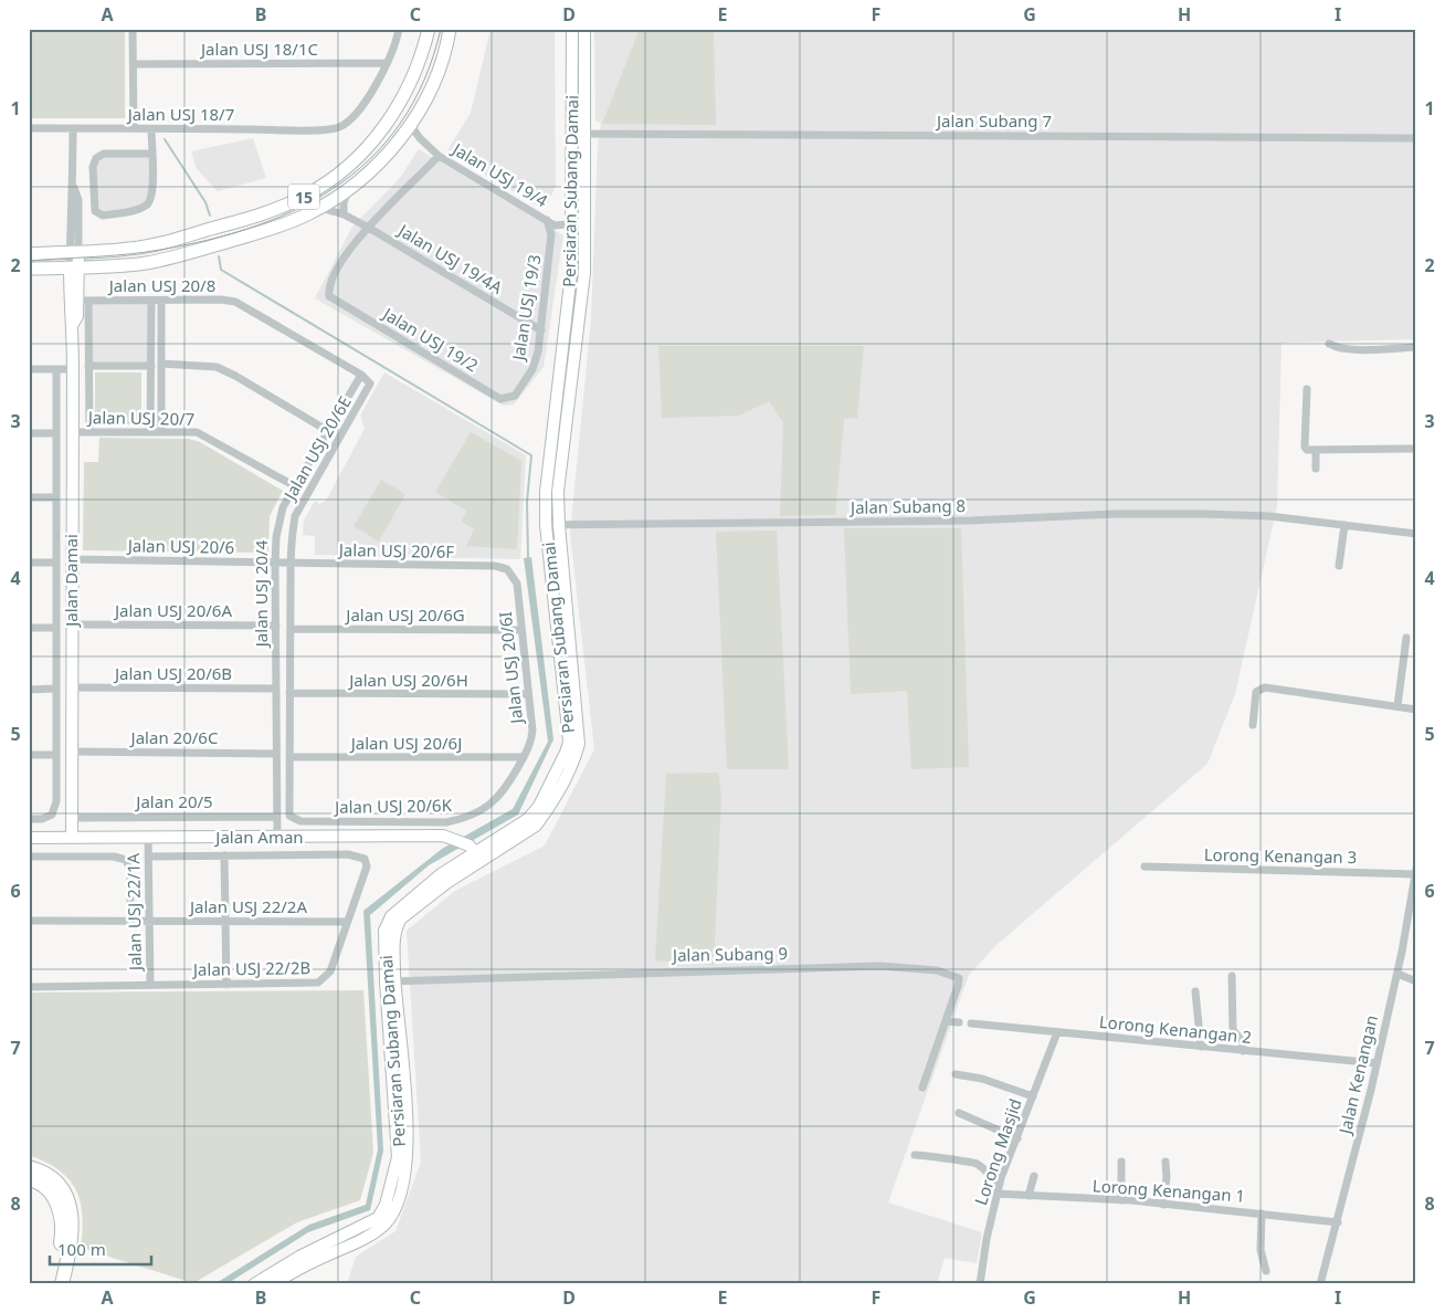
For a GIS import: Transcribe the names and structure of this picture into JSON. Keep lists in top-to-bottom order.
{
  "streets": {
    "main road": ["15"],
    "street": [
      "Jalan USJ 18/1C",
      "Jalan USJ 18/7",
      "Jalan Subang 7",
      "Jalan USJ 19/4",
      "Persiaran Subang Damai",
      "Jalan USJ 19/4A",
      "Jalan USJ 20/8",
      "Jalan USJ 19/3",
      "Jalan USJ 19/2",
      "Jalan USJ 20/7",
      "Jalan USJ 20/6E",
      "Jalan Subang 8",
      "Jalan USJ 20/6",
      "Jalan USJ 20/6F",
      "Jalan Damai",
      "Jalan USJ 20/4",
      "Jalan USJ 20/6A",
      "Jalan USJ 20/6G",
      "Jalan USJ 20/6I",
      "Jalan USJ 20/6B",
      "Jalan USJ 20/6H",
      "Jalan 20/6C",
      "Jalan USJ 20/6J",
      "Jalan 20/5",
      "Jalan USJ 20/6K",
      "Jalan Aman",
      "Lorong Kenangan 3",
      "Jalan USJ 22/2A",
      "Jalan USJ 22/1A",
      "Jalan Subang 9",
      "Jalan USJ 22/2B",
      "Lorong Kenangan 2",
      "Jalan Kenangan",
      "Lorong Masjid",
      "Lorong Kenangan 1"
    ]
  },
  "crossings": [
    ["Jalan USJ 18/1C", "Jalan USJ 18/7"],
    ["Jalan Subang 7", "Persiaran Subang Damai"],
    ["Jalan USJ 19/4", "15"],
    ["Jalan USJ 19/4", "Jalan USJ 19/3"],
    ["Persiaran Subang Damai", "Jalan Subang 8"],
    ["Persiaran Subang Damai", "Jalan Aman"],
    ["Persiaran Subang Damai", "Jalan Subang 9"],
    ["15", "Jalan USJ 19/4A"],
    ["15", "Jalan Damai"],
    ["Jalan USJ 19/4A", "Jalan USJ 19/3"],
    ["Jalan USJ 19/4A", "Jalan USJ 19/2"],
    ["Jalan USJ 20/8", "Jalan USJ 20/6E"],
    ["Jalan USJ 20/8", "Jalan Damai"],
    ["Jalan USJ 20/8", "Jalan USJ 20/4"],
    ["Jalan USJ 19/3", "Jalan USJ 19/2"],
    ["Jalan USJ 20/7", "Jalan Damai"],
    ["Jalan USJ 20/7", "Jalan USJ 20/4"],
    ["Jalan USJ 20/6E", "Jalan USJ 20/6"],
    ["Jalan USJ 20/6E", "Jalan USJ 20/6F"],
    ["Jalan USJ 20/6E", "Jalan USJ 20/4"],
    ["Jalan USJ 20/6E", "Jalan USJ 20/6G"],
    ["Jalan USJ 20/6E", "Jalan USJ 20/6H"],
    ["Jalan USJ 20/6E", "Jalan USJ 20/6J"],
    ["Jalan USJ 20/6E", "Jalan USJ 20/6K"],
    ["Jalan USJ 20/6", "Jalan USJ 20/6F"],
    ["Jalan USJ 20/6", "Jalan Damai"],
    ["Jalan USJ 20/6", "Jalan USJ 20/4"],
    ["Jalan USJ 20/6F", "Jalan USJ 20/6I"],
    ["Jalan Damai", "Jalan USJ 20/6A"],
    ["Jalan Damai", "Jalan USJ 20/6B"],
    ["Jalan Damai", "Jalan 20/6C"],
    ["Jalan Damai", "Jalan 20/5"],
    ["Jalan Damai", "Jalan Aman"],
    ["Jalan USJ 20/4", "Jalan USJ 20/6A"],
    ["Jalan USJ 20/4", "Jalan USJ 20/6B"],
    ["Jalan USJ 20/4", "Jalan 20/6C"],
    ["Jalan USJ 20/4", "Jalan 20/5"],
    ["Jalan USJ 20/4", "Jalan Aman"],
    ["Jalan USJ 20/6G", "Jalan USJ 20/6I"],
    ["Jalan USJ 20/6I", "Jalan USJ 20/6H"],
    ["Jalan USJ 20/6I", "Jalan USJ 20/6J"],
    ["Jalan USJ 20/6I", "Jalan USJ 20/6K"],
    ["Jalan Aman", "Jalan USJ 22/1A"],
    ["Lorong Kenangan 3", "Jalan Kenangan"],
    ["Jalan USJ 22/2A", "Jalan USJ 22/1A"],
    ["Jalan USJ 22/2A", "Jalan USJ 22/2B"],
    ["Jalan USJ 22/1A", "Jalan USJ 22/2B"],
    ["Lorong Kenangan 2", "Jalan Kenangan"],
    ["Lorong Kenangan 2", "Lorong Masjid"],
    ["Jalan Kenangan", "Lorong Kenangan 1"],
    ["Lorong Masjid", "Lorong Kenangan 1"]
  ],
  "scale_bar": "100 m",
  "grid": {
    "columns": [
      "A",
      "B",
      "C",
      "D",
      "E",
      "F",
      "G",
      "H",
      "I"
    ],
    "rows": [
      "1",
      "2",
      "3",
      "4",
      "5",
      "6",
      "7",
      "8"
    ]
  }
}
